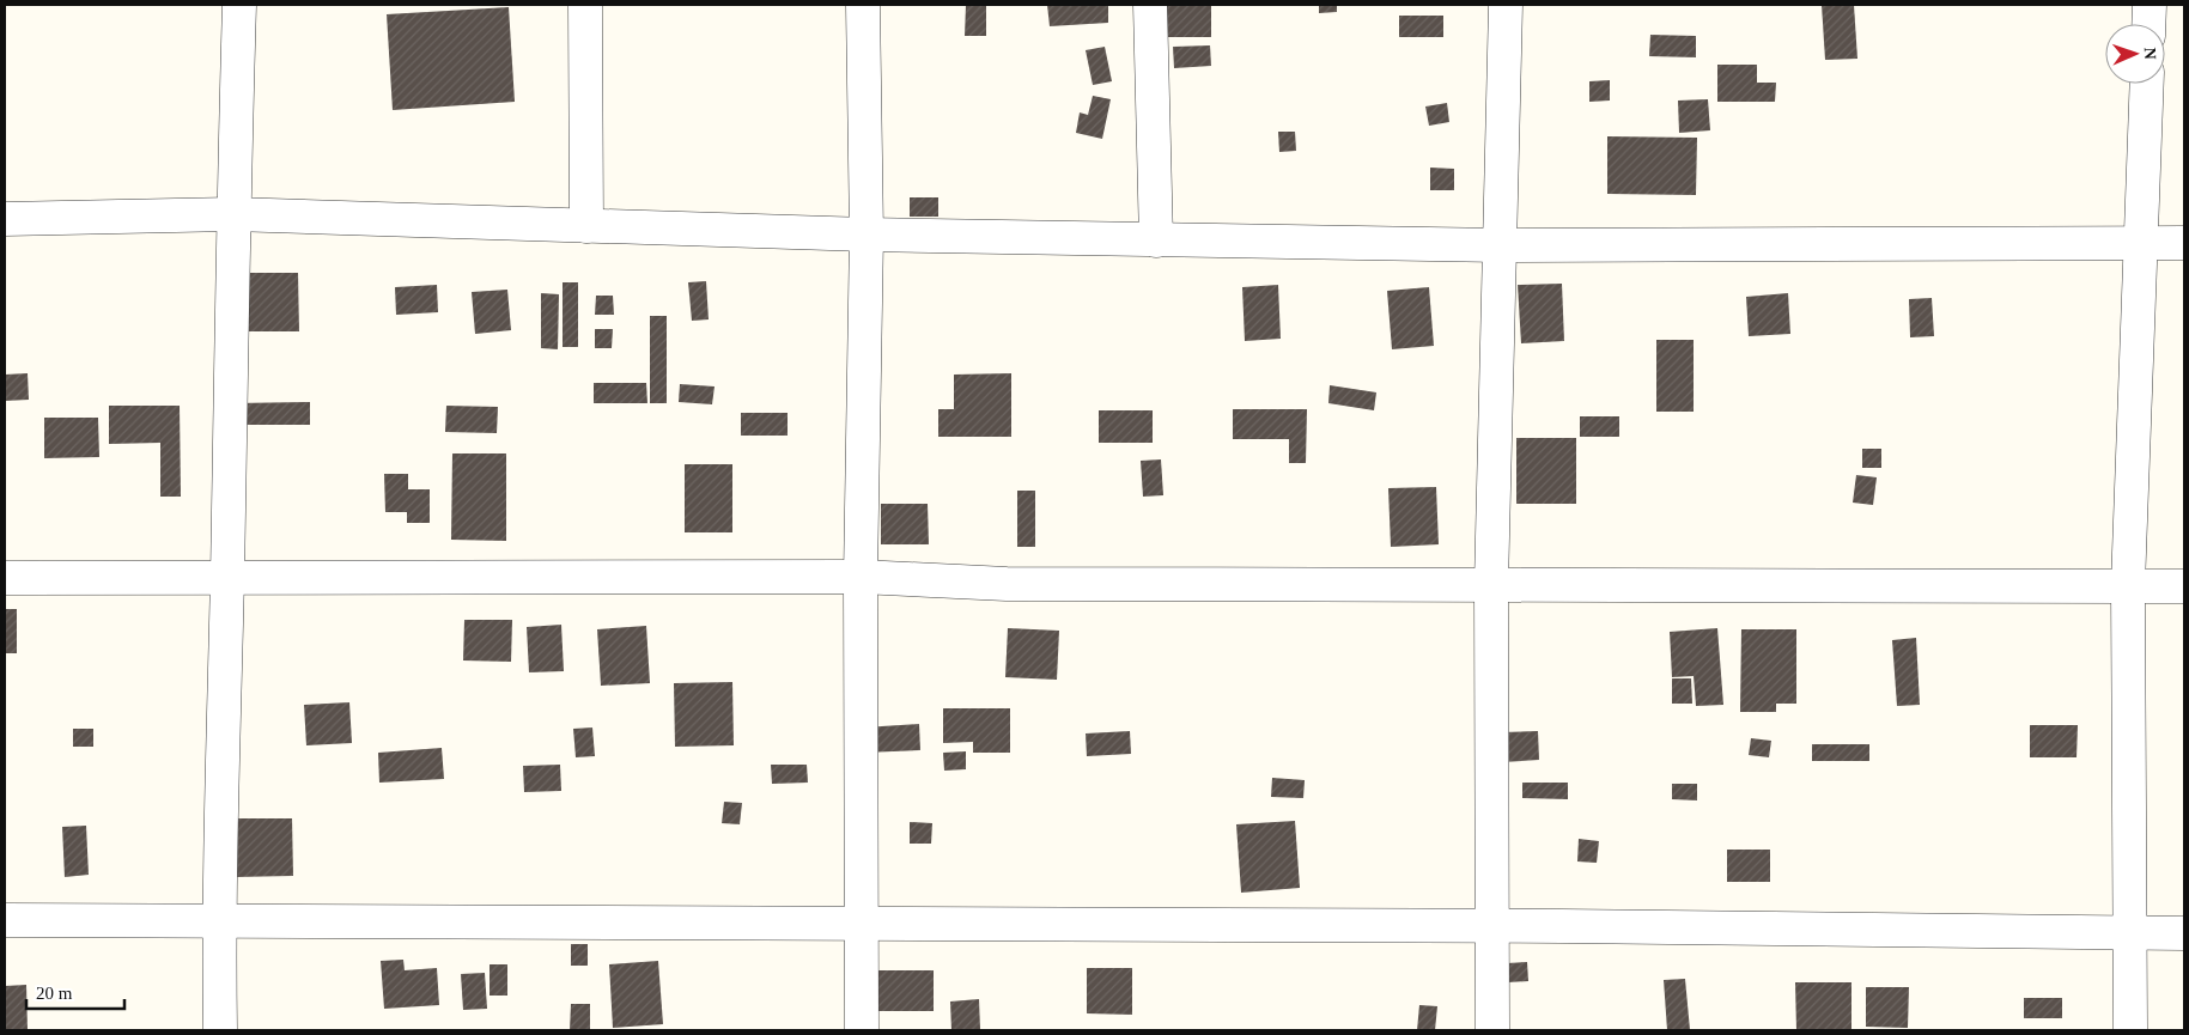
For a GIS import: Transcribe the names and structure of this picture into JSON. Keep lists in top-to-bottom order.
{
  "scale_bar": "20 m",
  "north": "right"
}
